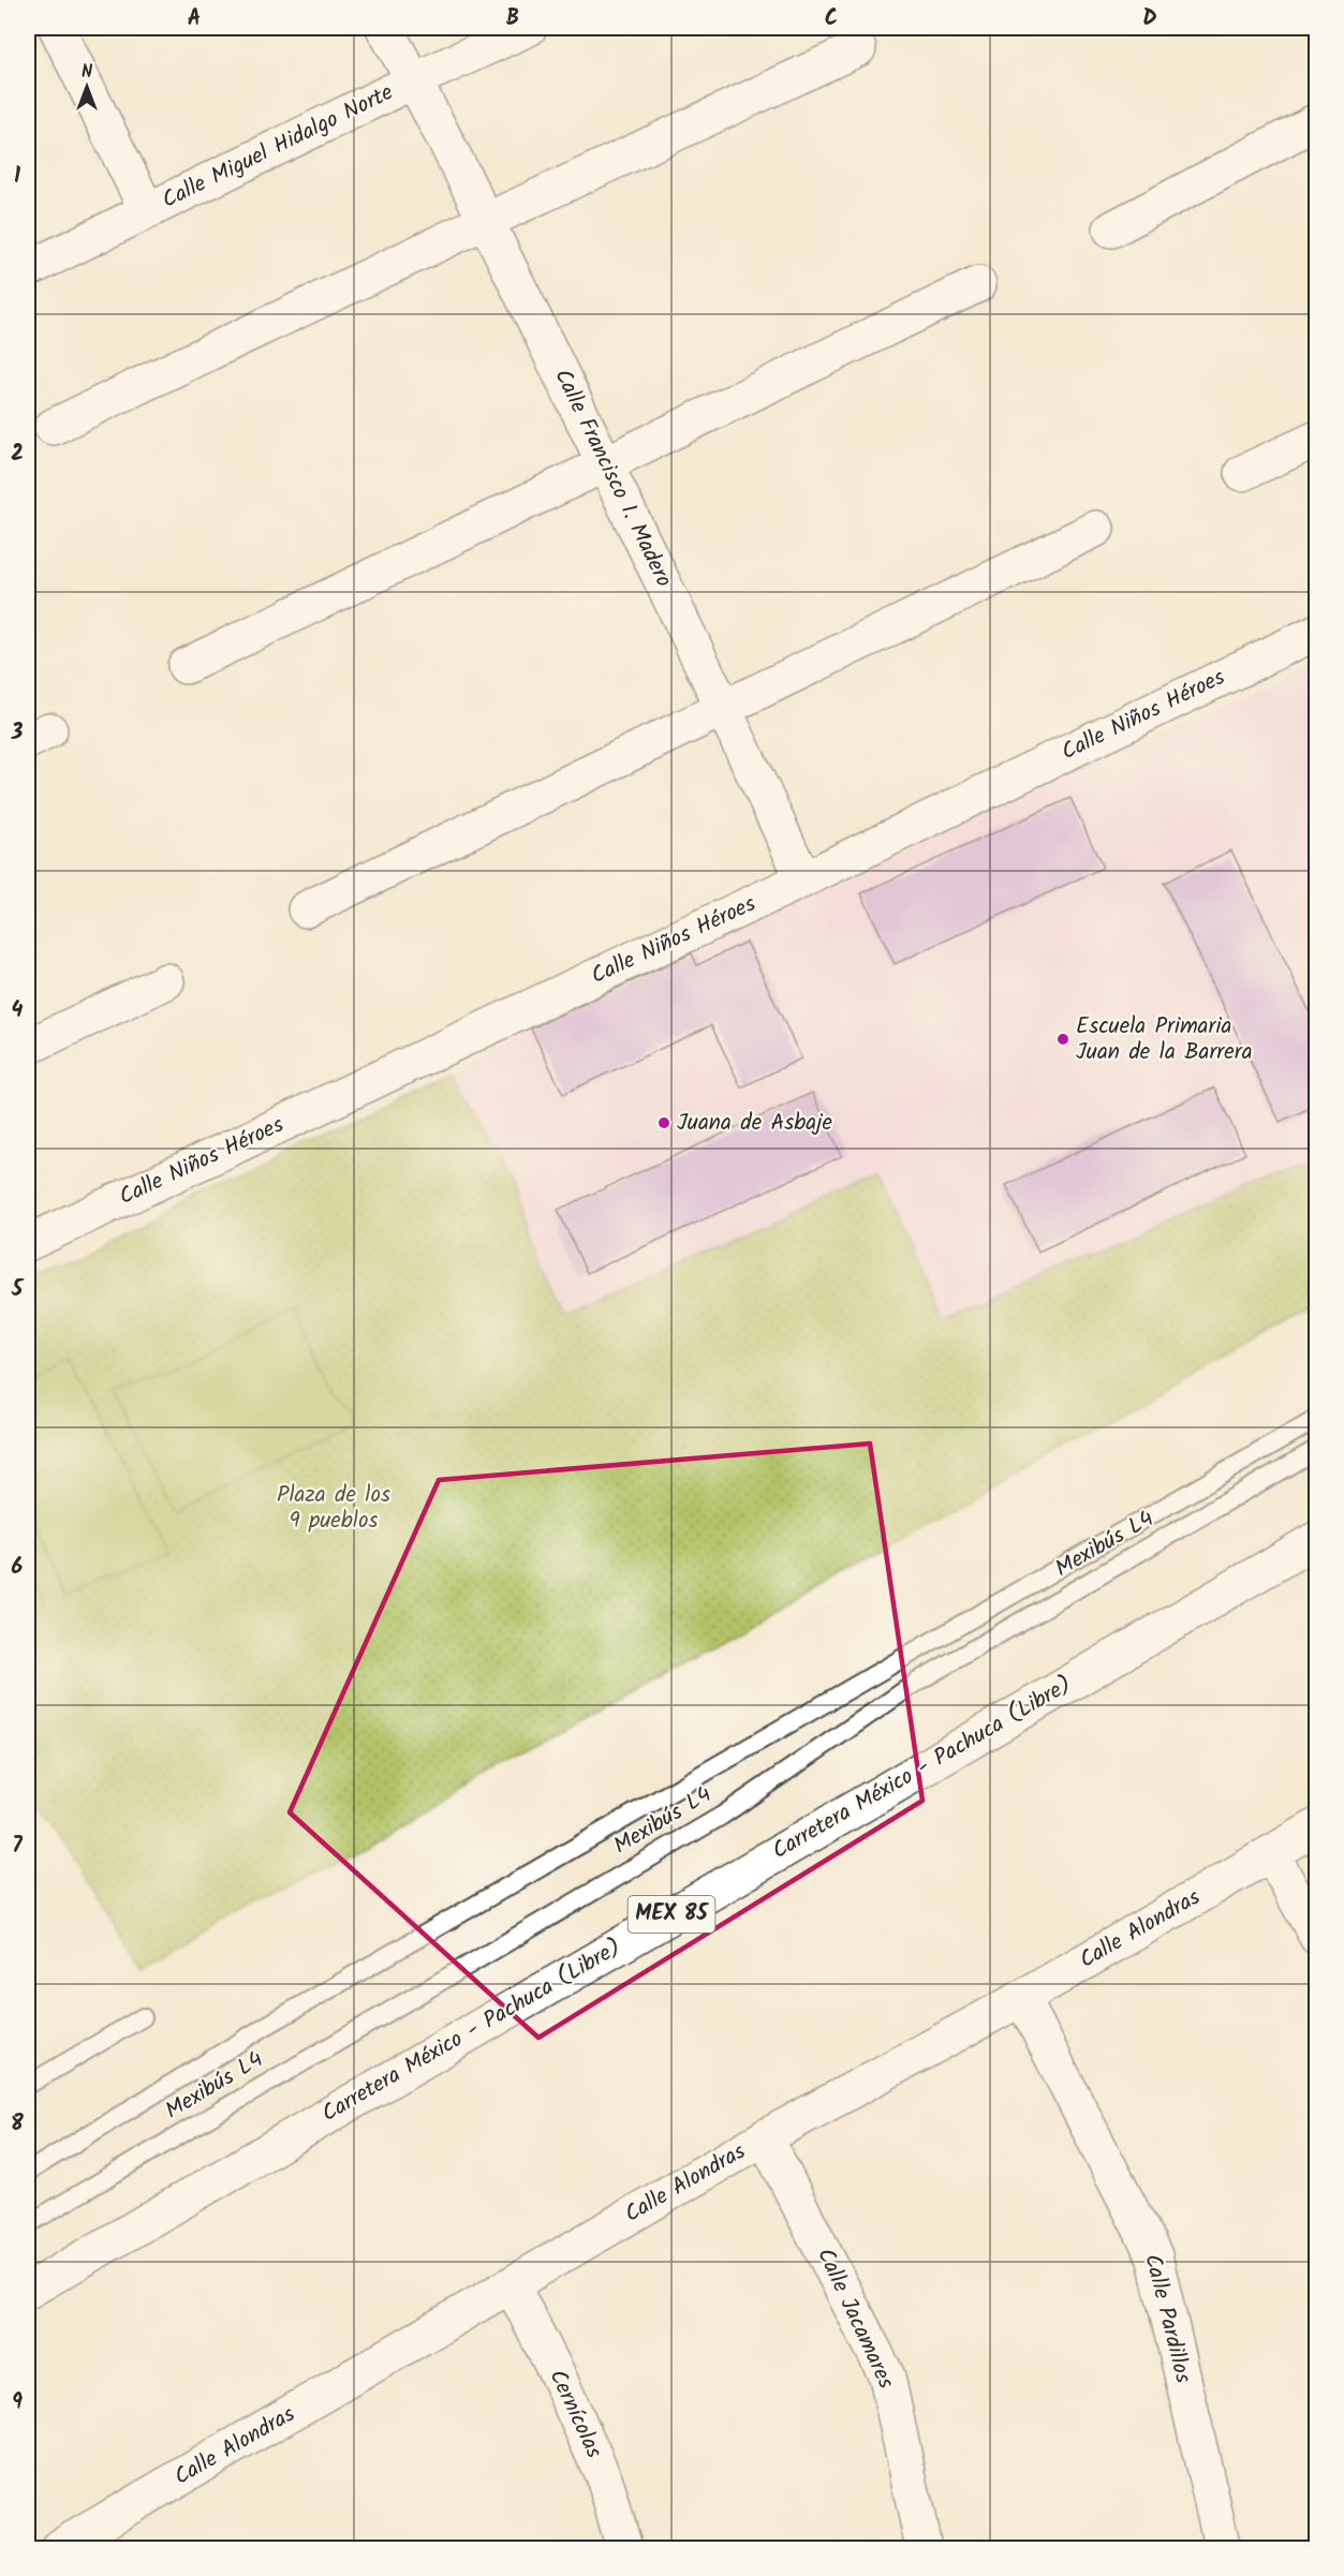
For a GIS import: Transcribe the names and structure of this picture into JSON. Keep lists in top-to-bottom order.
{
  "streets": {
    "street": [
      "Calle Miguel Hidalgo Norte",
      "Calle Francisco I. Madero",
      "Calle Niños Héroes",
      "Carretera México - Pachuca (Libre)",
      "MEX 85",
      "Calle Alondras",
      "Calle Jacamares",
      "Calle Pardillos",
      "Cernícolas"
    ],
    "lane": ["Mexibús L4"]
  },
  "crossings": [
    ["Calle Miguel Hidalgo Norte", "Calle Francisco I. Madero"],
    ["Calle Francisco I. Madero", "Calle Niños Héroes"],
    ["Calle Alondras", "Calle Jacamares"],
    ["Calle Alondras", "Calle Pardillos"],
    ["Calle Alondras", "Cernícolas"]
  ],
  "parks": ["Plaza de los 9 pueblos"],
  "places": ["Escuela Primaria Juan de la Barrera", "Juana de Asbaje"],
  "north": "top",
  "grid": {
    "columns": [
      "A",
      "B",
      "C",
      "D"
    ],
    "rows": [
      "1",
      "2",
      "3",
      "4",
      "5",
      "6",
      "7",
      "8",
      "9"
    ]
  }
}
